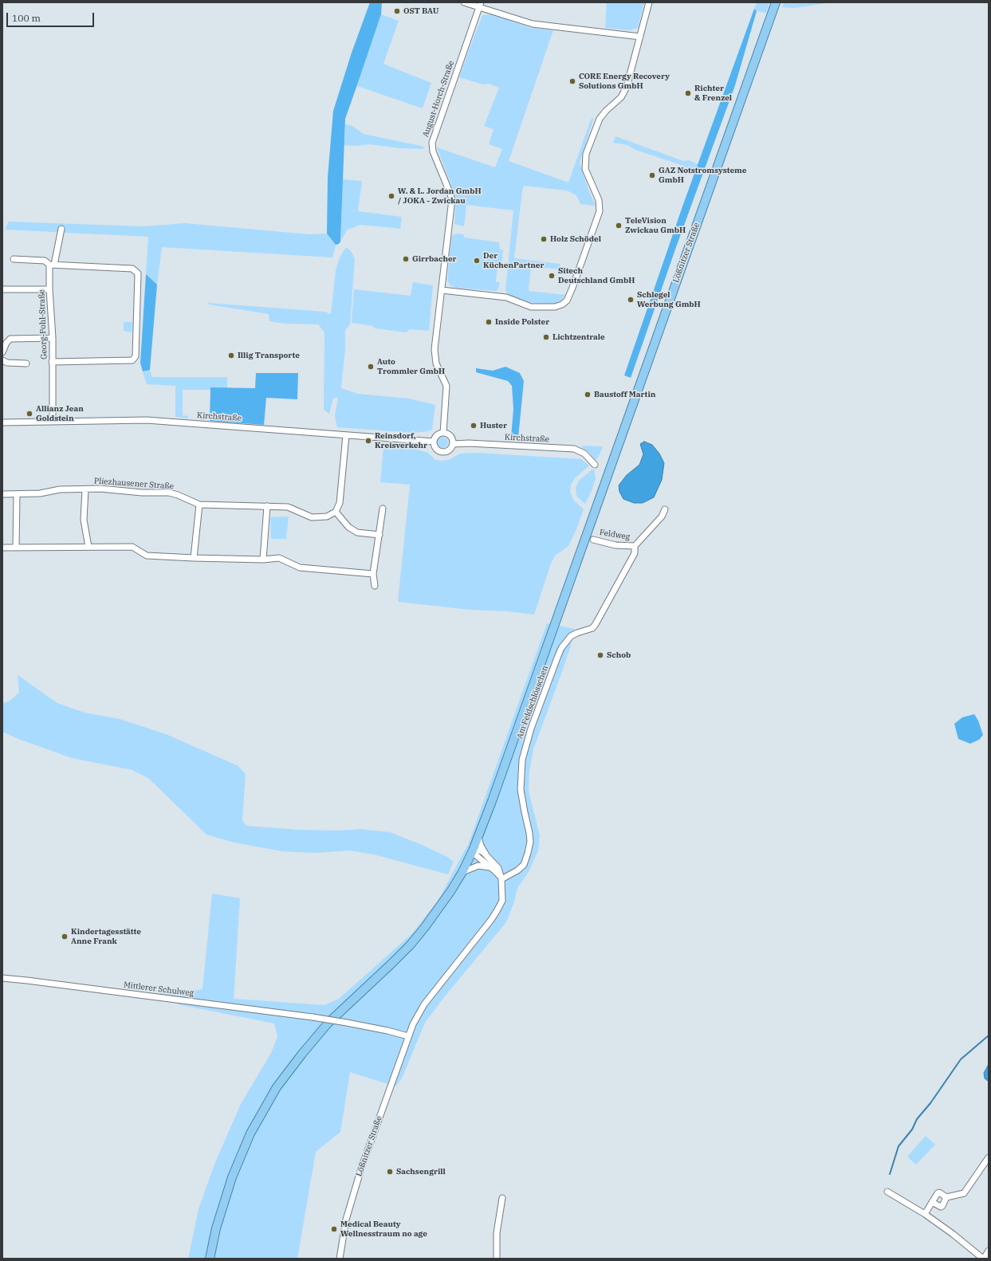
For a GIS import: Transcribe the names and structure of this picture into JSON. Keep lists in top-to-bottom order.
{
  "streets": {
    "main road": ["Lößnitzer Straße"],
    "street": [
      "August-Horch-Straße",
      "Georg-Pohl-Straße",
      "Kirchstraße",
      "Pliezhausener Straße",
      "Feldweg",
      "Am Feldschlösschen",
      "Mittlerer Schulweg"
    ]
  },
  "crossings": [
    ["August-Horch-Straße", "Kirchstraße"],
    ["Lößnitzer Straße", "Am Feldschlösschen"],
    ["Lößnitzer Straße", "Mittlerer Schulweg"],
    ["Georg-Pohl-Straße", "Kirchstraße"],
    ["Feldweg", "Am Feldschlösschen"]
  ],
  "places": [
    "OST BAU",
    "CORE Energy Recovery Solutions GmbH",
    "Richter & Frenzel",
    "GAZ Notstromsysteme GmbH",
    "W. & L. Jordan GmbH / JOKA - Zwickau",
    "TeleVision Zwickau GmbH",
    "Holz Schödel",
    "Girrbacher",
    "Der KüchenPartner",
    "Sitech Deutschland GmbH",
    "Schlegel Werbung GmbH",
    "Inside Polster",
    "Lichtzentrale",
    "Illig Transporte",
    "Auto Trommler GmbH",
    "Baustoff Martin",
    "Allianz Jean Goldstein",
    "Huster",
    "Reinsdorf, Kreisverkehr",
    "Schob",
    "Kindertagesstätte Anne Frank",
    "Sachsengrill",
    "Medical Beauty Wellnesstraum no age"
  ],
  "scale_bar": "100 m"
}
